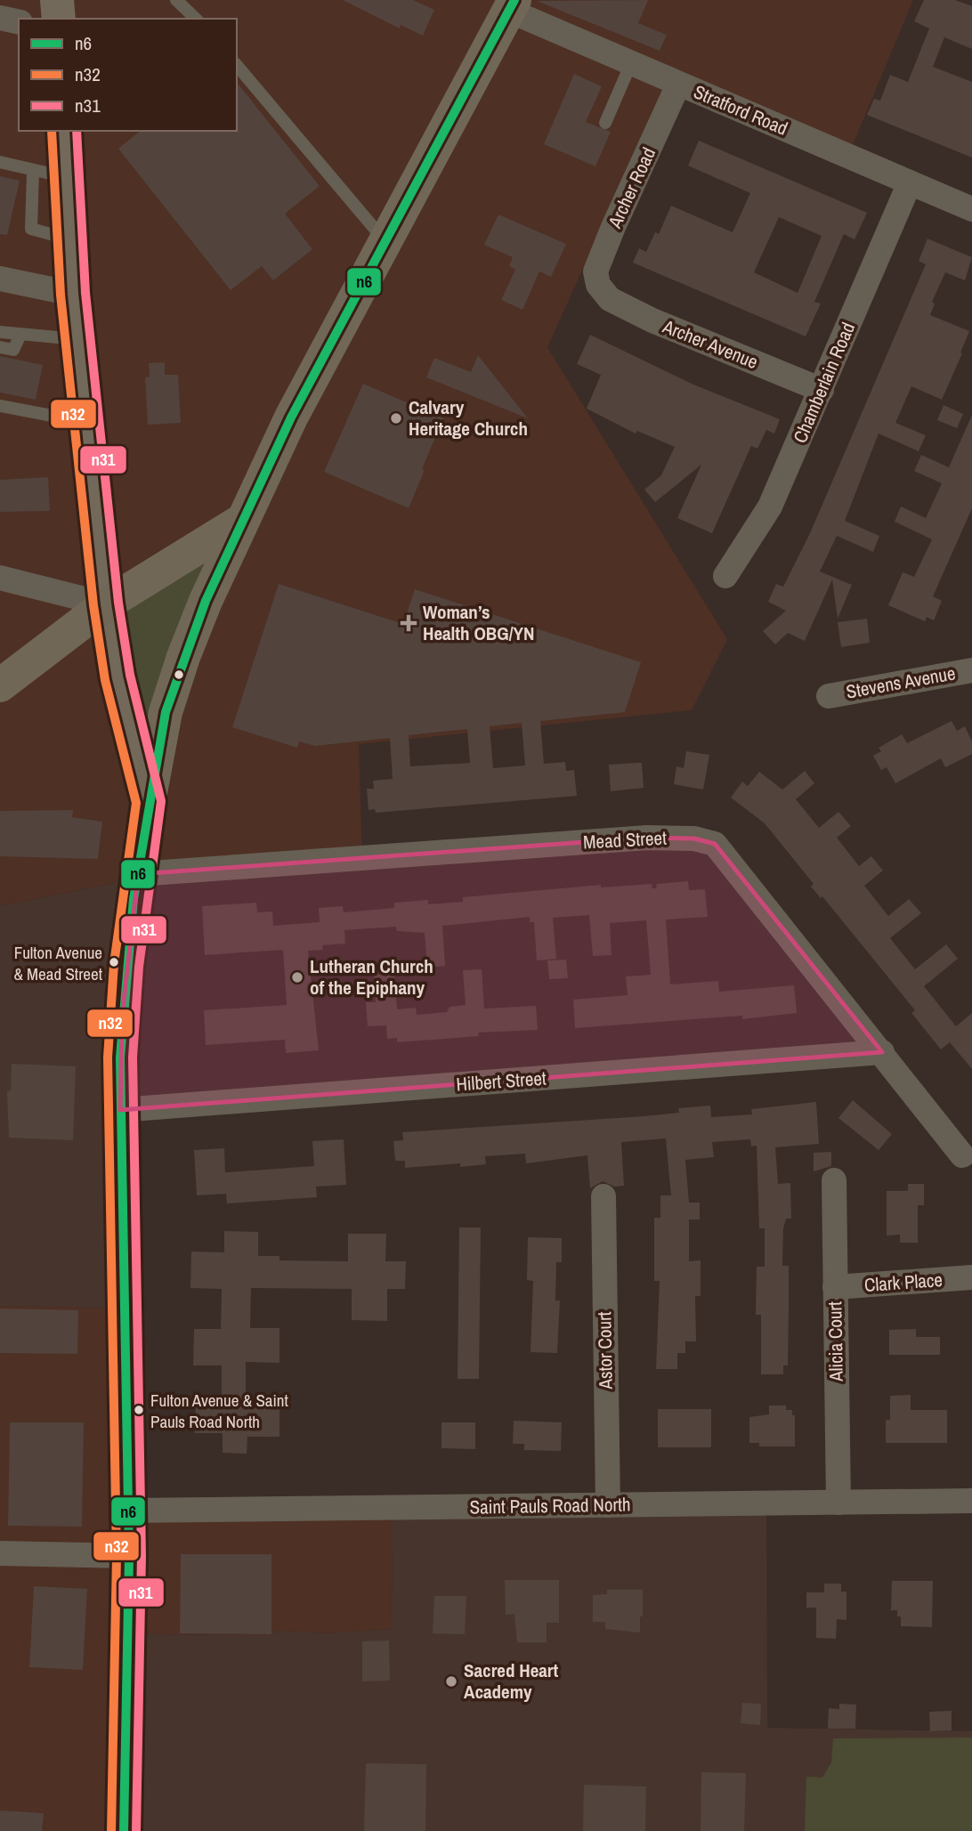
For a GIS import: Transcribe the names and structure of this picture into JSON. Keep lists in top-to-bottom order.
{
  "streets": {
    "street": [
      "Stratford Road",
      "Archer Road",
      "Archer Avenue",
      "Chamberlain Road",
      "Stevens Avenue",
      "Mead Street",
      "Hilbert Street",
      "Clark Place",
      "Alicia Court",
      "Astor Court",
      "Saint Pauls Road North"
    ]
  },
  "crossings": [
    ["Stratford Road", "Archer Road"],
    ["Stratford Road", "Chamberlain Road"],
    ["Archer Road", "Archer Avenue"],
    ["Archer Avenue", "Chamberlain Road"],
    ["Mead Street", "Hilbert Street"],
    ["Clark Place", "Alicia Court"],
    ["Alicia Court", "Saint Pauls Road North"],
    ["Astor Court", "Saint Pauls Road North"]
  ],
  "places": {
    "other": [
      "Calvary Heritage Church",
      "Fulton Avenue & Mead Street",
      "Lutheran Church of the Epiphany",
      "Fulton Avenue & Saint Pauls Road North",
      "Sacred Heart Academy"
    ],
    "health": ["Woman’s Health OBG/YN"]
  },
  "lines": ["transit line n6", "transit line n32", "transit line n31"],
  "legend": ["n6", "n32", "n31"]
}
